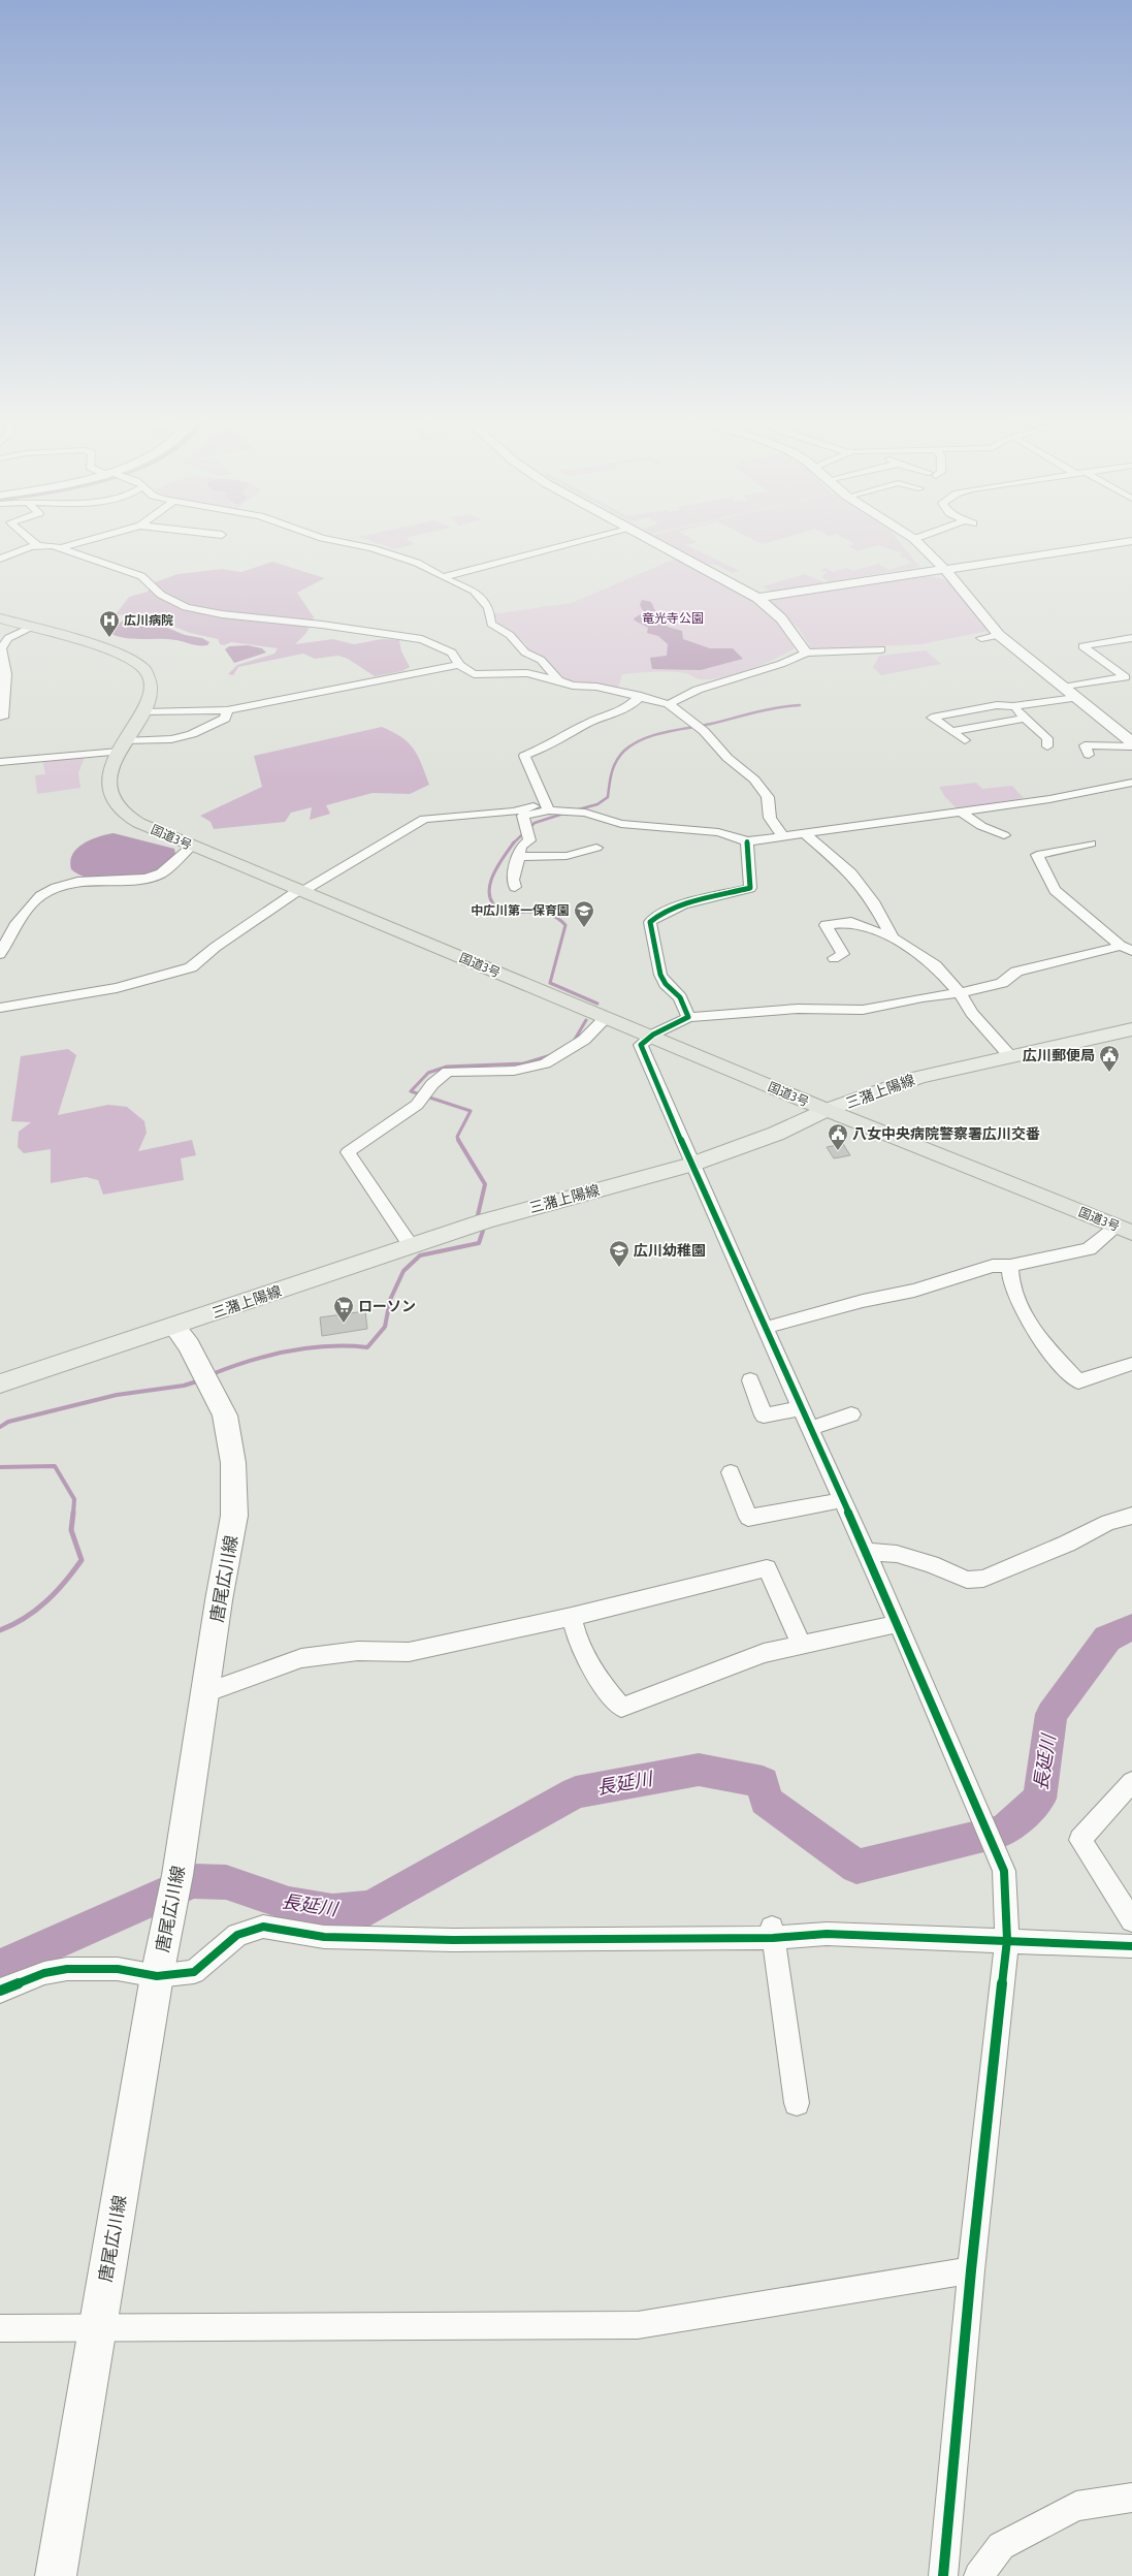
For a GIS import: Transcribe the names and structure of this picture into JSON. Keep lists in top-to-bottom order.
{
  "streets": {
    "highway": ["国道3号"],
    "main road": ["三潴上陽線", "唐尾広川線"]
  },
  "crossings": [
    ["国道3号", "三潴上陽線"],
    ["三潴上陽線", "唐尾広川線"]
  ],
  "water": ["長延川"],
  "parks": ["竜光寺公園"],
  "places": {
    "hospital": ["広川病院"],
    "school or university": ["中広川第一保育園", "広川幼稚園"],
    "public building": ["広川郵便局", "八女中央病院警察署広川交番"],
    "supermarket": ["ローソン"]
  }
}
